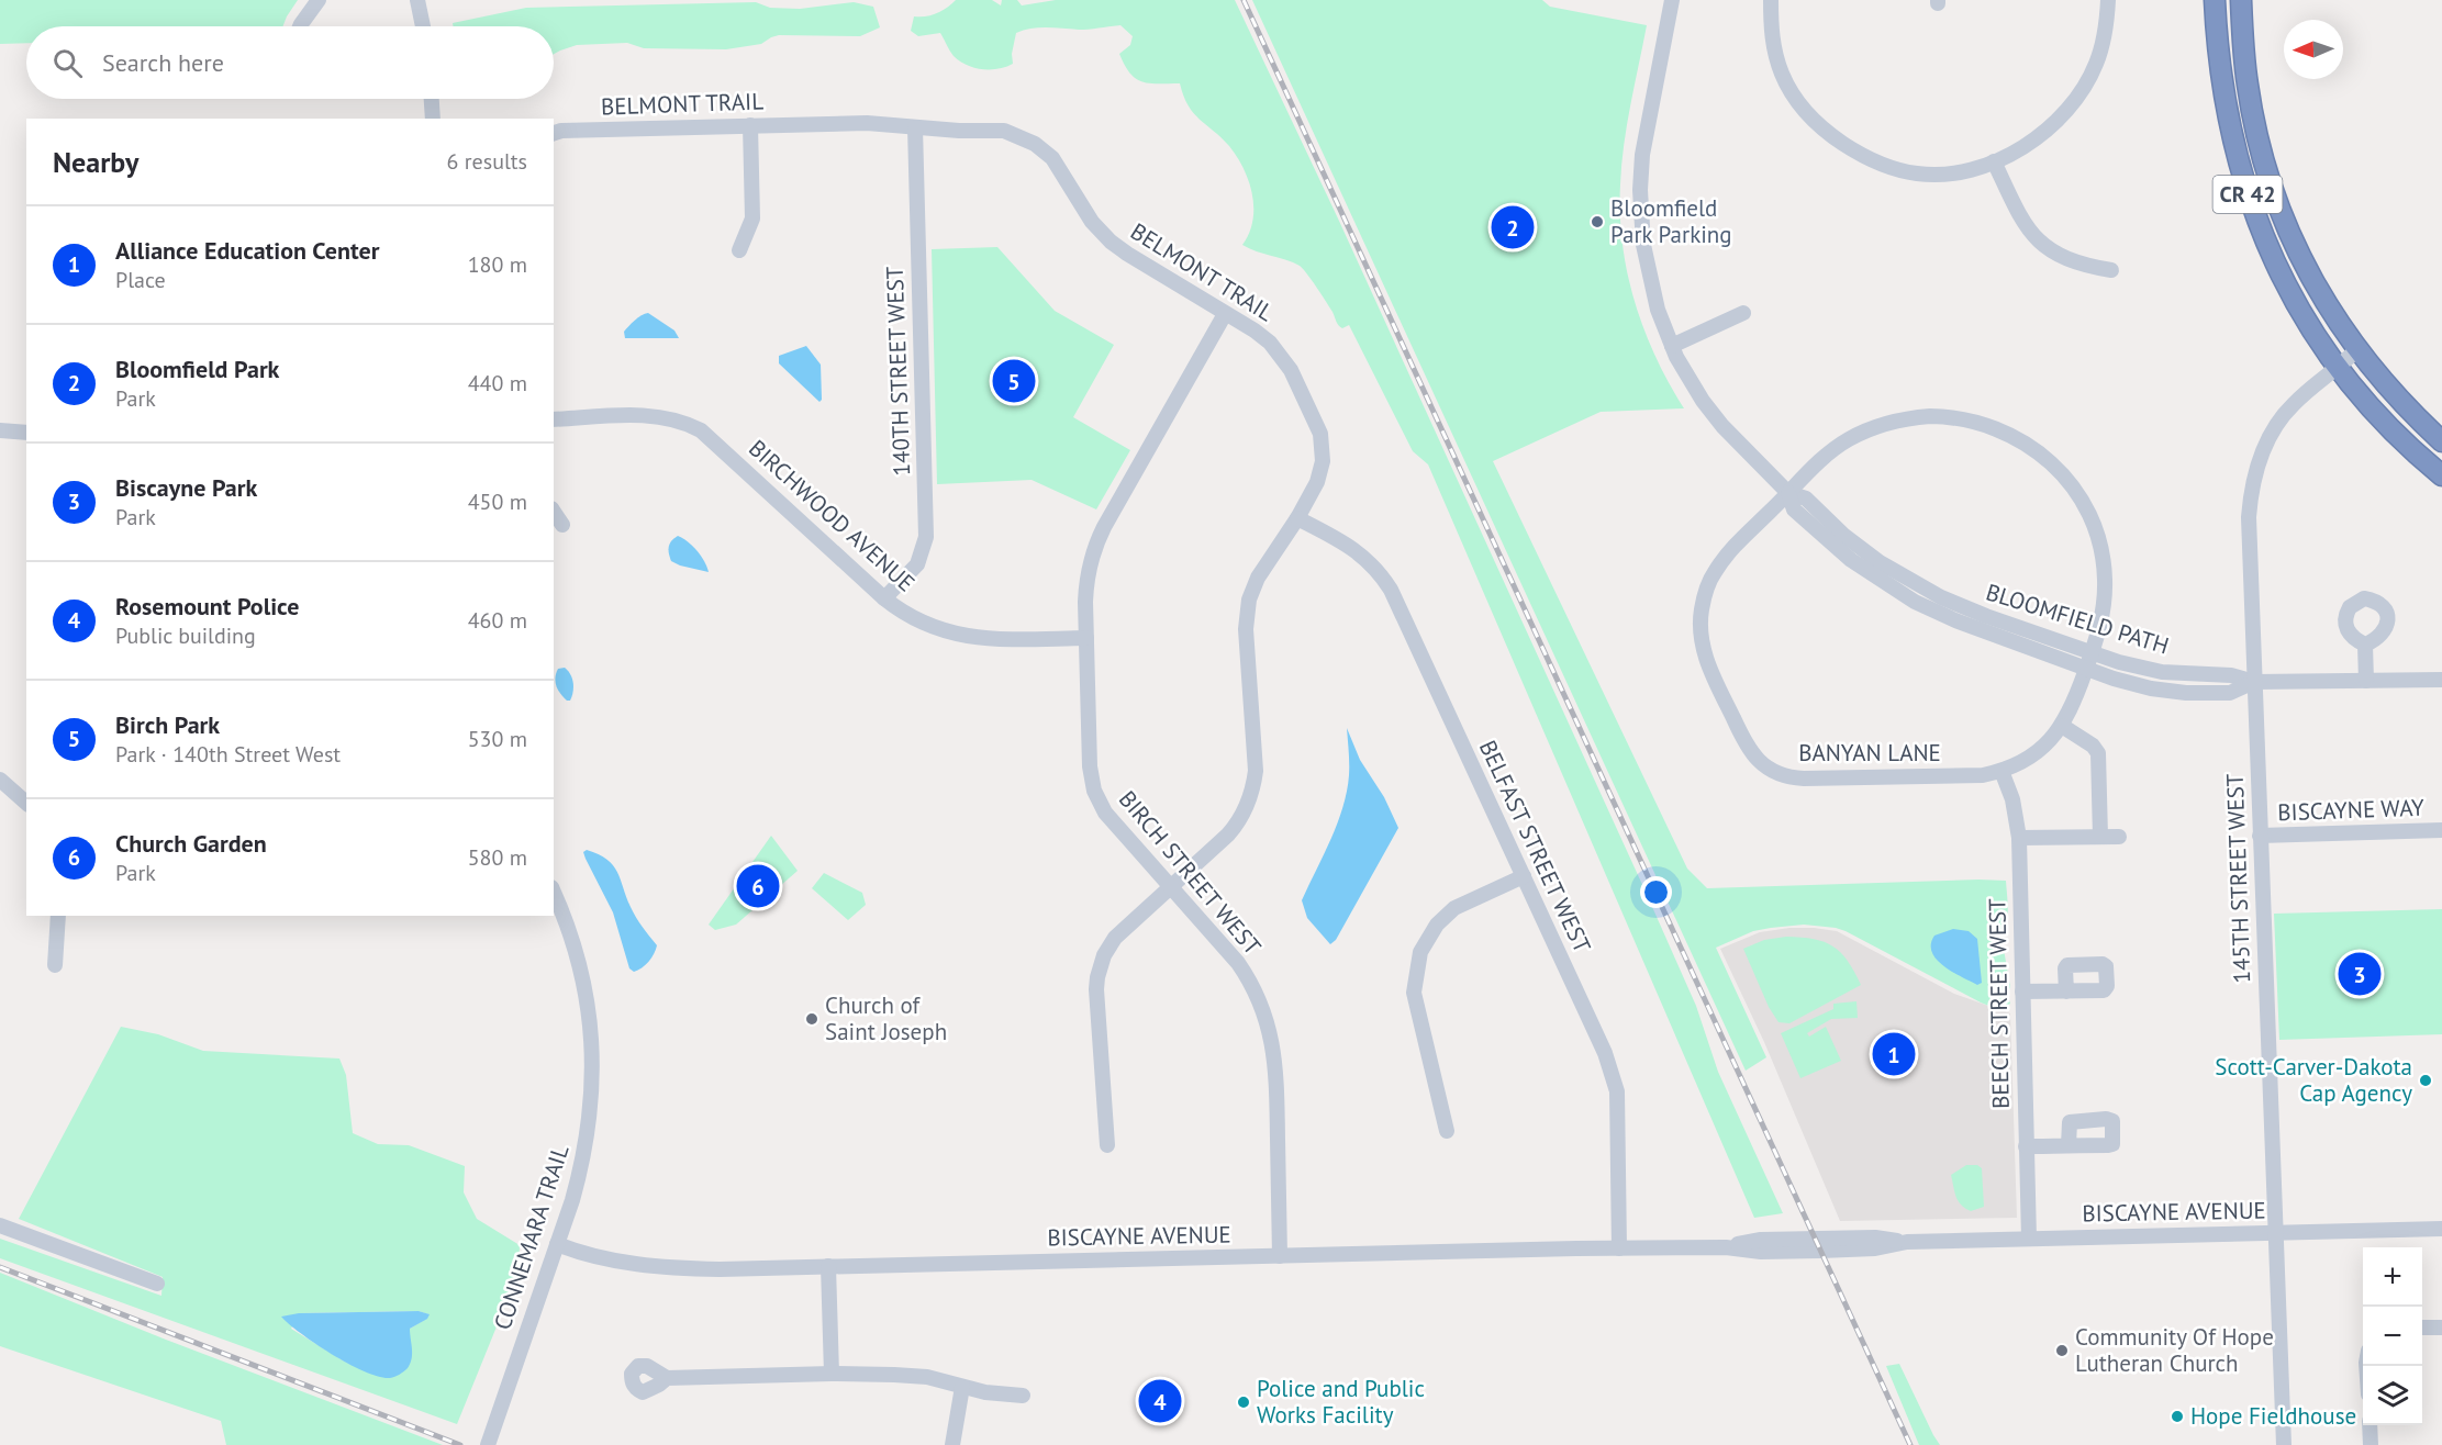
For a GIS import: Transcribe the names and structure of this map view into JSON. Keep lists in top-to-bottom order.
{
  "streets": {
    "highway": ["CR 42"],
    "street": [
      "BELMONT TRAIL",
      "140TH STREET WEST",
      "BIRCHWOOD AVENUE",
      "BLOOMFIELD PATH",
      "BANYAN LANE",
      "BISCAYNE WAY",
      "BELFAST STREET WEST",
      "BIRCH STREET WEST",
      "145TH STREET WEST",
      "BEECH STREET WEST",
      "BISCAYNE AVENUE",
      "CONNEMARA TRAIL"
    ]
  },
  "crossings": [
    ["BELMONT TRAIL", "140TH STREET WEST"],
    ["BELMONT TRAIL", "BELFAST STREET WEST"],
    ["BELMONT TRAIL", "BIRCH STREET WEST"],
    ["CR 42", "145TH STREET WEST"],
    ["140TH STREET WEST", "BIRCHWOOD AVENUE"],
    ["BIRCHWOOD AVENUE", "BIRCH STREET WEST"],
    ["BLOOMFIELD PATH", "BANYAN LANE"],
    ["BLOOMFIELD PATH", "145TH STREET WEST"],
    ["BANYAN LANE", "BEECH STREET WEST"],
    ["BISCAYNE WAY", "145TH STREET WEST"],
    ["BELFAST STREET WEST", "BISCAYNE AVENUE"],
    ["BIRCH STREET WEST", "BISCAYNE AVENUE"],
    ["145TH STREET WEST", "BISCAYNE AVENUE"],
    ["BEECH STREET WEST", "BISCAYNE AVENUE"],
    ["BISCAYNE AVENUE", "CONNEMARA TRAIL"]
  ],
  "places": [
    "Bloomfield Park Parking",
    "Church of Saint Joseph",
    "Scott-Carver-Dakota Cap Agency",
    "Community Of Hope Lutheran Church",
    "Police and Public Works Facility",
    "Hope Fieldhouse"
  ],
  "north": "left",
  "page": {
    "search": "Search here",
    "heading": ["Nearby", "6 results"],
    "pins": [
      "2",
      "5",
      "6",
      "3",
      "1",
      "4"
    ],
    "list": [
      {
        "mark": "1",
        "name": "Alliance Education Center",
        "note": "Place",
        "value": "180 m"
      },
      {
        "mark": "2",
        "name": "Bloomfield Park",
        "note": "Park",
        "value": "440 m"
      },
      {
        "mark": "3",
        "name": "Biscayne Park",
        "note": "Park",
        "value": "450 m"
      },
      {
        "mark": "4",
        "name": "Rosemount Police",
        "note": "Public building",
        "value": "460 m"
      },
      {
        "mark": "5",
        "name": "Birch Park",
        "note": "Park · 140th Street West",
        "value": "530 m"
      },
      {
        "mark": "6",
        "name": "Church Garden",
        "note": "Park",
        "value": "580 m"
      }
    ],
    "map_buttons": ["+", "−"]
  }
}
